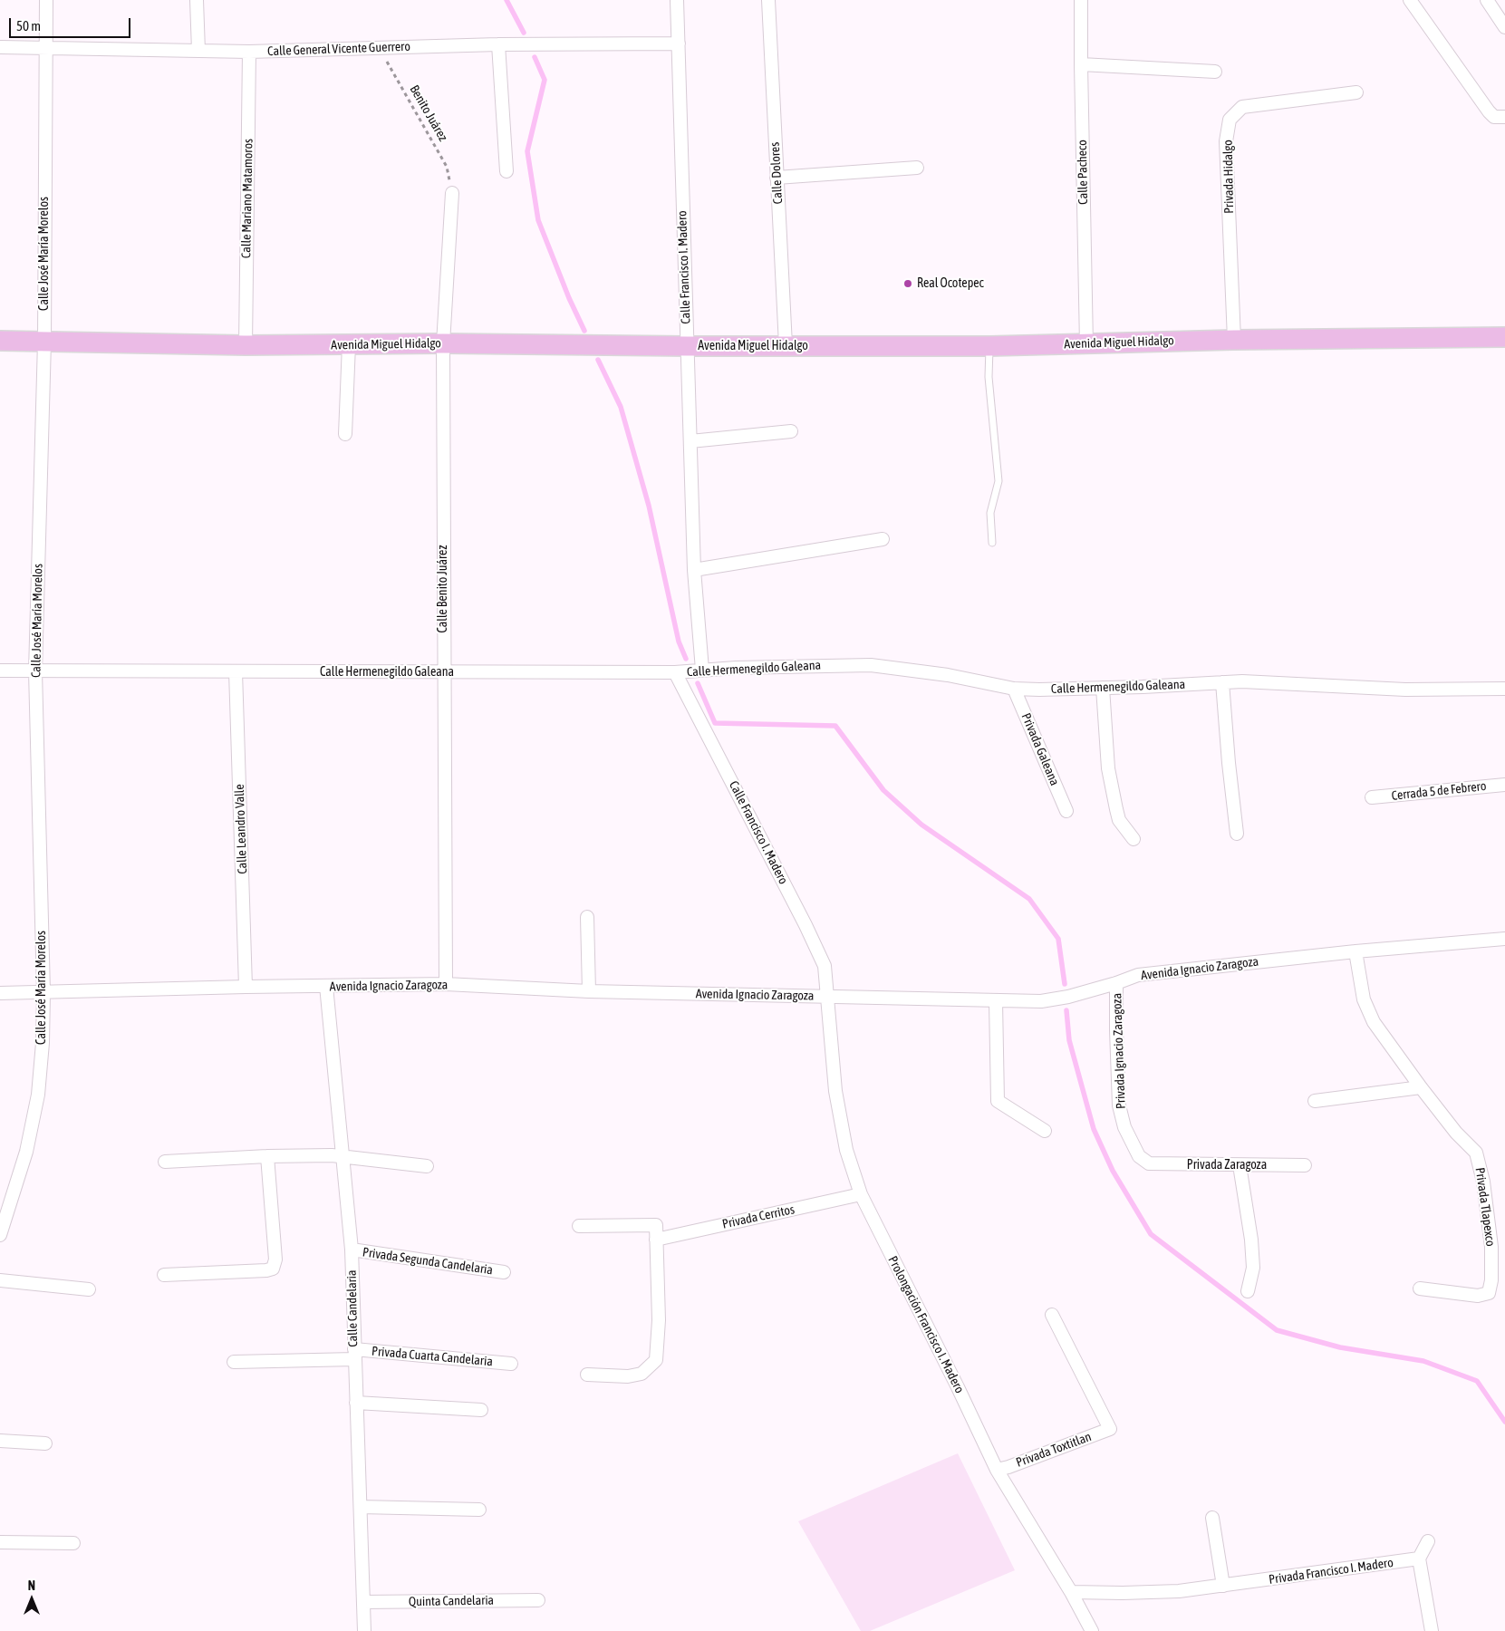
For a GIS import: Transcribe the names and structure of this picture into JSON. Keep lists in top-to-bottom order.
{
  "streets": {
    "main road": ["Avenida Miguel Hidalgo"],
    "street": [
      "Calle General Vicente Guerrero",
      "Calle Pacheco",
      "Calle Dolores",
      "Privada Hidalgo",
      "Calle Mariano Matamoros",
      "Calle José María Morelos",
      "Calle Francisco I. Madero",
      "Calle Benito Juárez",
      "Calle Hermenegildo Galeana",
      "Privada Galeana",
      "Cerrada 5 de Febrero",
      "Calle Leandro Valle",
      "Avenida Ignacio Zaragoza",
      "Privada Ignacio Zaragoza",
      "Privada Zaragoza",
      "Privada Tlapexco",
      "Privada Cerritos",
      "Privada Segunda Candelaria",
      "Calle Candelaria",
      "Prolongación Francisco I. Madero",
      "Privada Cuarta Candelaria",
      "Privada Toxtitlan",
      "Privada Francisco I. Madero",
      "Quinta Candelaria"
    ],
    "path": ["Benito Juárez"]
  },
  "crossings": [
    ["Calle General Vicente Guerrero", "Benito Juárez"],
    ["Calle General Vicente Guerrero", "Calle Mariano Matamoros"],
    ["Calle General Vicente Guerrero", "Calle José María Morelos"],
    ["Calle General Vicente Guerrero", "Calle Francisco I. Madero"],
    ["Benito Juárez", "Calle Benito Juárez"],
    ["Calle Pacheco", "Avenida Miguel Hidalgo"],
    ["Calle Dolores", "Avenida Miguel Hidalgo"],
    ["Privada Hidalgo", "Avenida Miguel Hidalgo"],
    ["Calle Mariano Matamoros", "Avenida Miguel Hidalgo"],
    ["Calle José María Morelos", "Avenida Miguel Hidalgo"],
    ["Calle José María Morelos", "Calle Hermenegildo Galeana"],
    ["Calle José María Morelos", "Avenida Ignacio Zaragoza"],
    ["Calle Francisco I. Madero", "Avenida Miguel Hidalgo"],
    ["Calle Francisco I. Madero", "Calle Hermenegildo Galeana"],
    ["Calle Francisco I. Madero", "Avenida Ignacio Zaragoza"],
    ["Calle Francisco I. Madero", "Prolongación Francisco I. Madero"],
    ["Avenida Miguel Hidalgo", "Calle Benito Juárez"],
    ["Calle Benito Juárez", "Calle Hermenegildo Galeana"],
    ["Calle Benito Juárez", "Avenida Ignacio Zaragoza"],
    ["Calle Hermenegildo Galeana", "Privada Galeana"],
    ["Calle Hermenegildo Galeana", "Calle Leandro Valle"],
    ["Calle Leandro Valle", "Avenida Ignacio Zaragoza"],
    ["Avenida Ignacio Zaragoza", "Privada Ignacio Zaragoza"],
    ["Avenida Ignacio Zaragoza", "Privada Tlapexco"],
    ["Avenida Ignacio Zaragoza", "Calle Candelaria"],
    ["Avenida Ignacio Zaragoza", "Prolongación Francisco I. Madero"],
    ["Privada Ignacio Zaragoza", "Privada Zaragoza"],
    ["Privada Cerritos", "Prolongación Francisco I. Madero"],
    ["Privada Segunda Candelaria", "Calle Candelaria"],
    ["Calle Candelaria", "Privada Cuarta Candelaria"],
    ["Calle Candelaria", "Quinta Candelaria"],
    ["Prolongación Francisco I. Madero", "Privada Toxtitlan"],
    ["Prolongación Francisco I. Madero", "Privada Francisco I. Madero"]
  ],
  "places": ["Real Ocotepec"],
  "scale_bar": "50 m",
  "north": "top"
}
